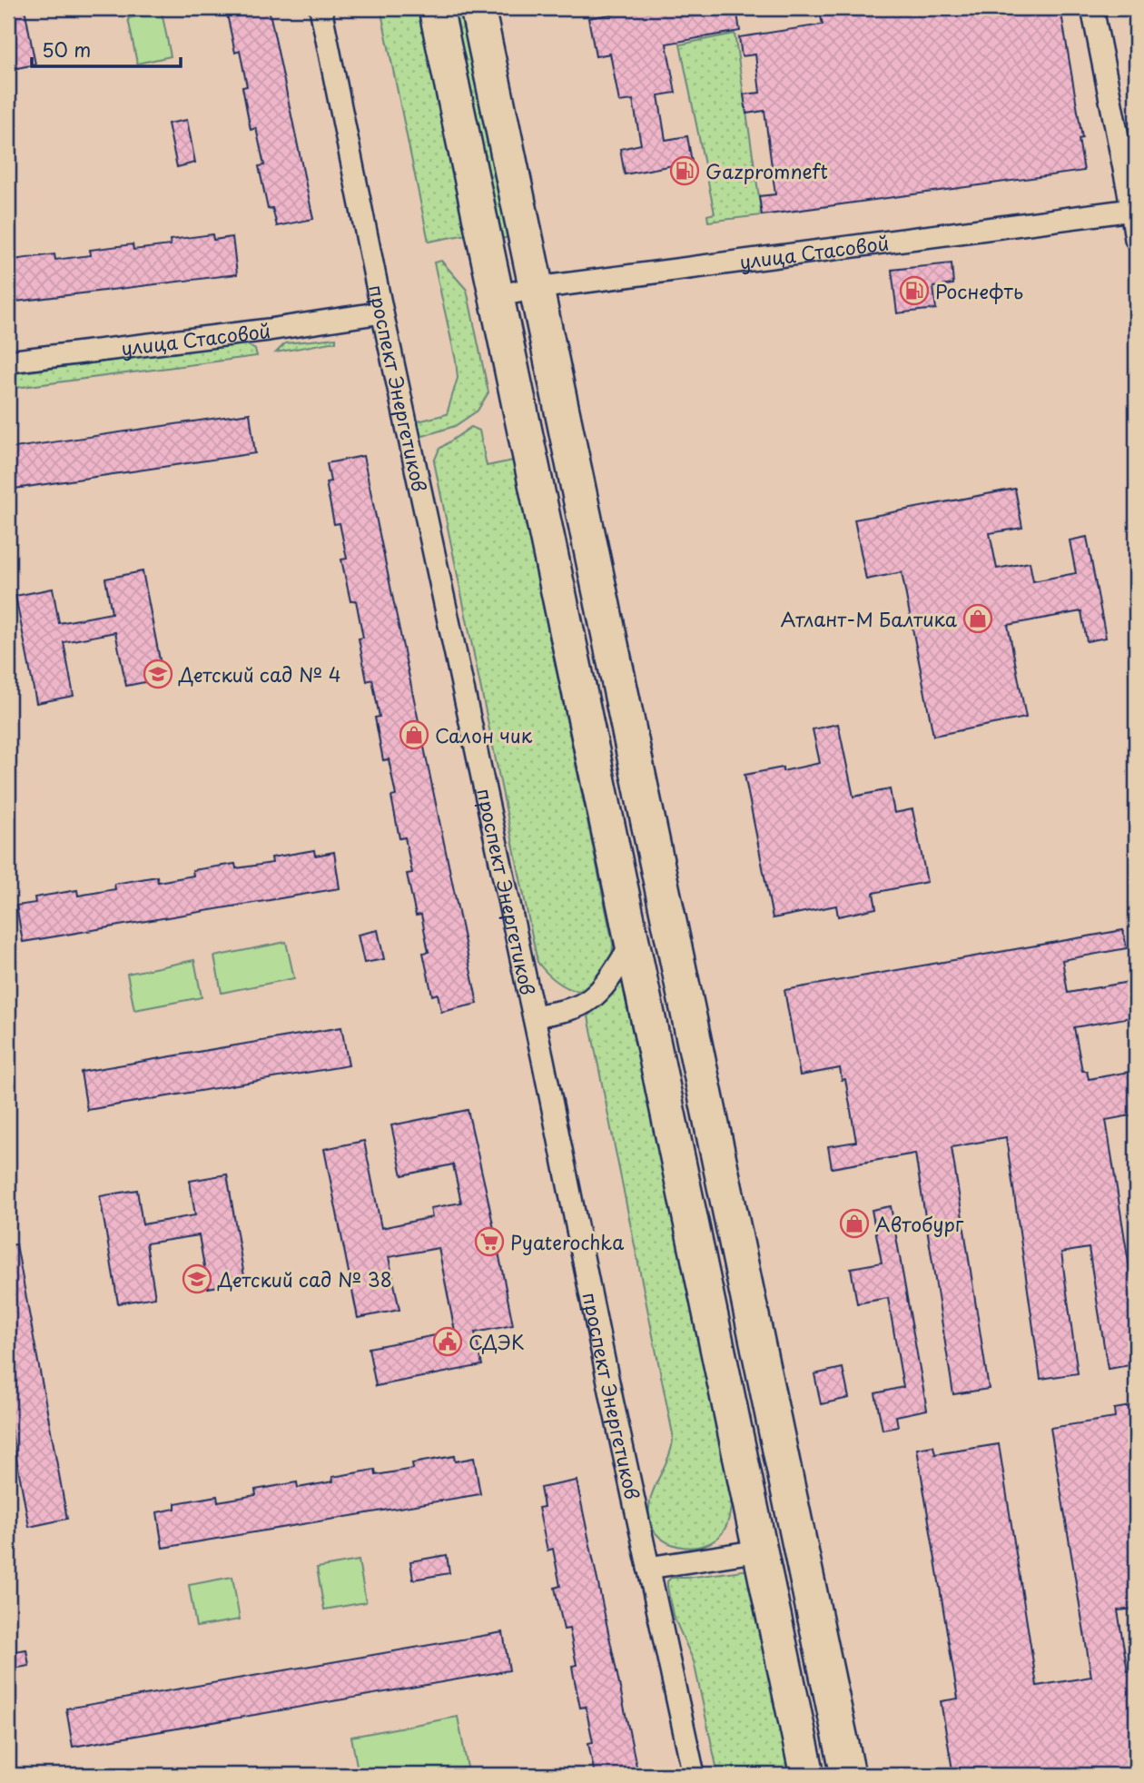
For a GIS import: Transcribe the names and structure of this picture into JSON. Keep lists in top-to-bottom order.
{
  "streets": {
    "street": ["улица Стасовой", "проспект Энергетиков"]
  },
  "crossings": [
    ["улица Стасовой", "проспект Энергетиков"]
  ],
  "places": {
    "fuel station": ["Gazpromneft", "Роснефть"],
    "shop": ["Атлант-М Балтика", "Салон чик", "Автобург"],
    "school or university": ["Детский сад № 4", "Детский сад № 38"],
    "supermarket": ["Pyaterochka"],
    "public building": ["СДЭК"]
  },
  "scale_bar": "50 m"
}
